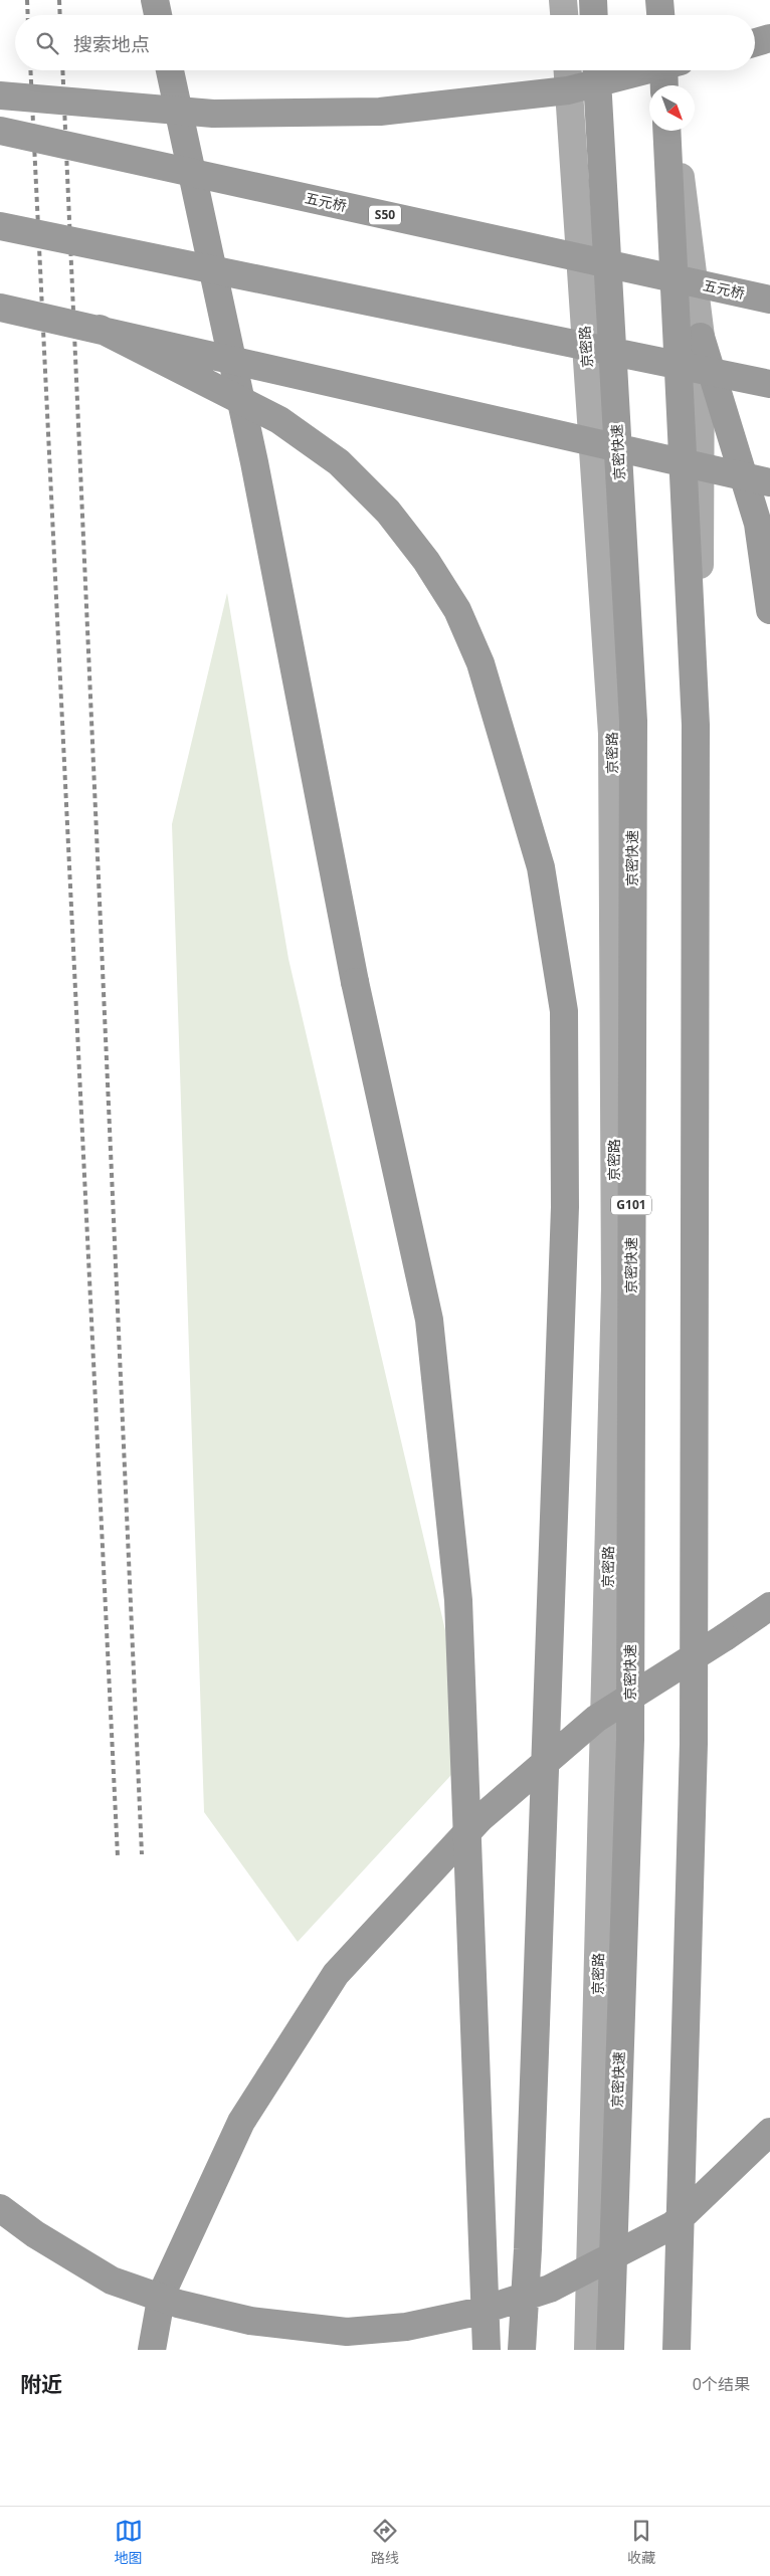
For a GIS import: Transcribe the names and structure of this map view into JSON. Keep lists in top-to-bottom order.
{
  "streets": {
    "highway": [
      "五元桥",
      "S50",
      "京密快速",
      "G101"
    ],
    "main road": ["京密路"]
  },
  "north": "bottom right",
  "page": {
    "search": "搜索地点",
    "heading": ["附近", "0个结果"],
    "nav": ["地图", "路线", "收藏"]
  }
}
